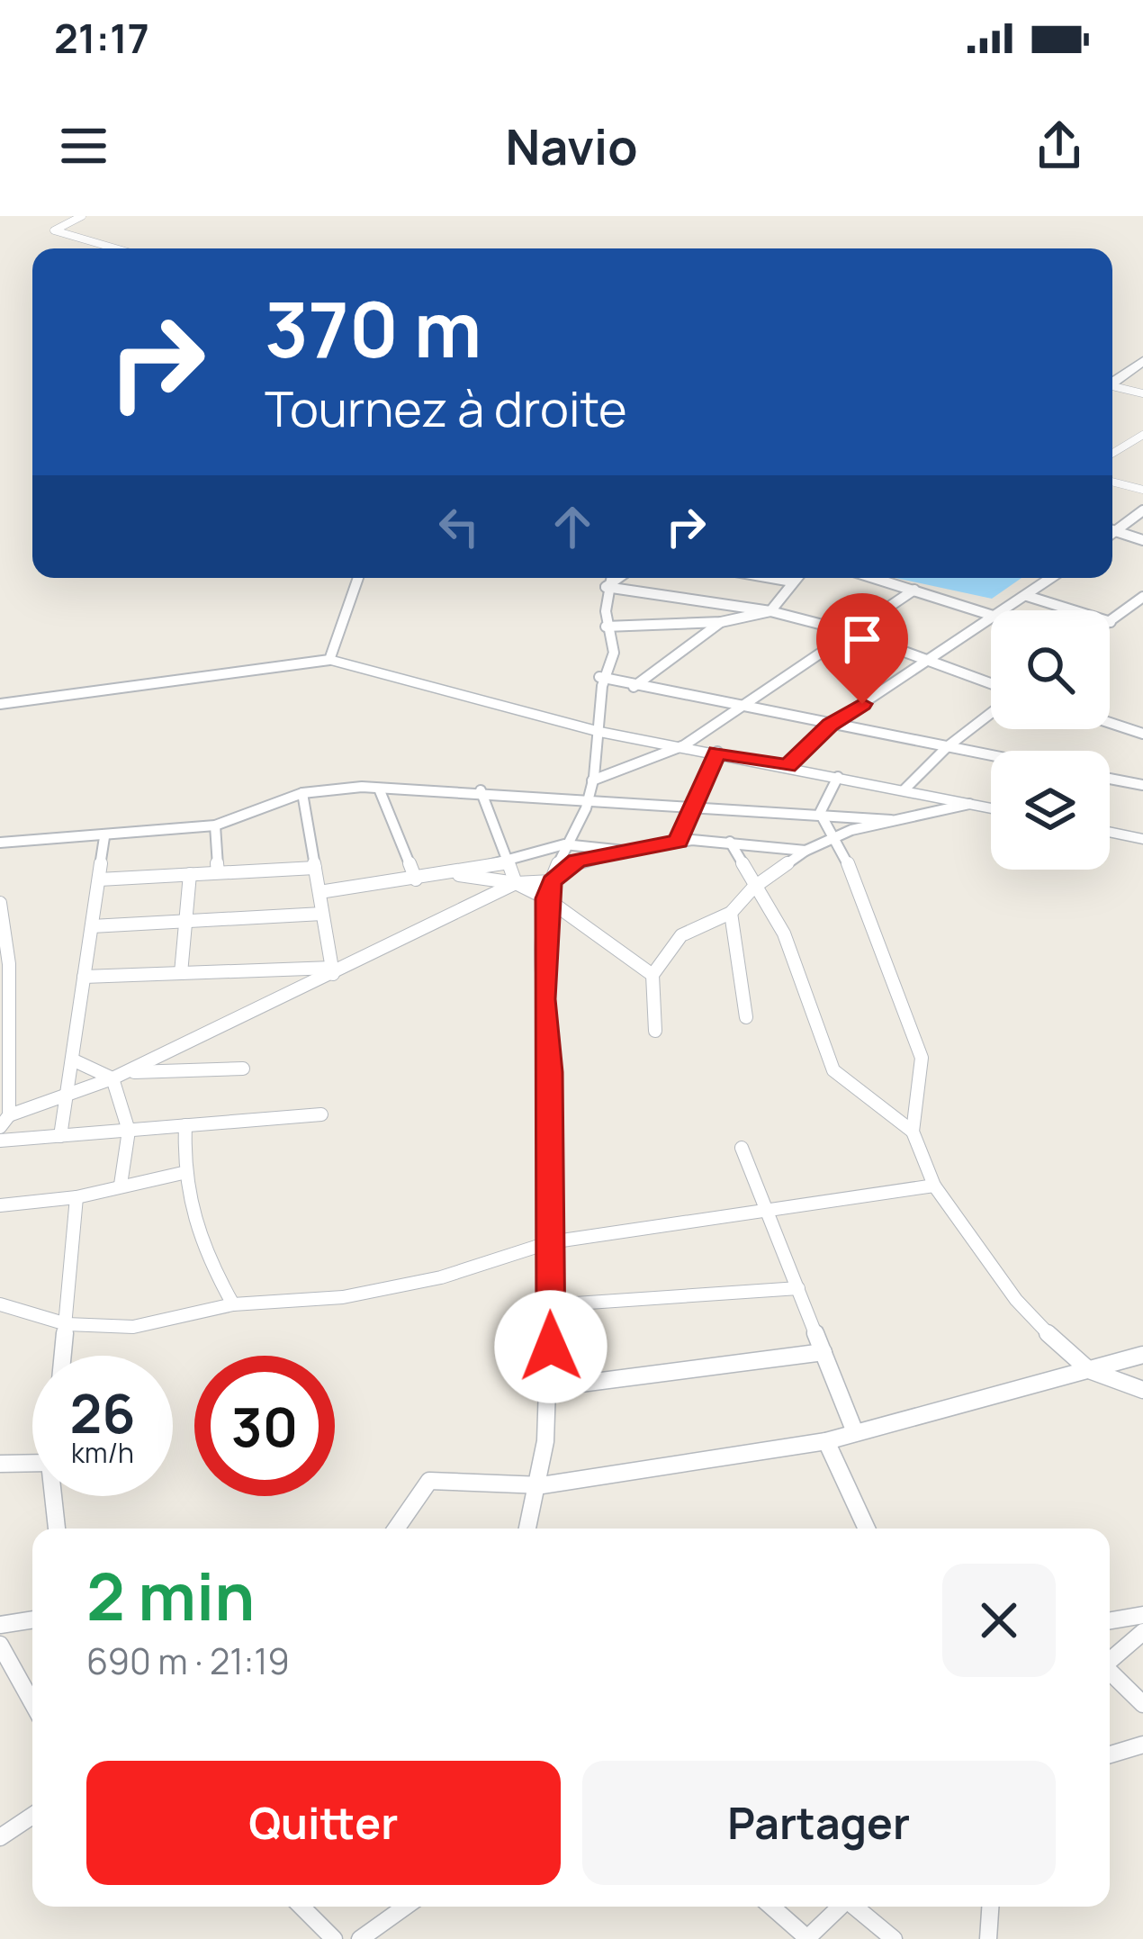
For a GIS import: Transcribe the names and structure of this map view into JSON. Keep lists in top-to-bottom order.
{
  "page": {
    "status": "21:17",
    "header": "Navio",
    "turn": ["370 m", "Tournez à droite"],
    "speed": "26 km/h",
    "limit": "30",
    "heading": ["2 min", "690 m · 21:19"],
    "buttons": ["Quitter", "Partager"]
  }
}
